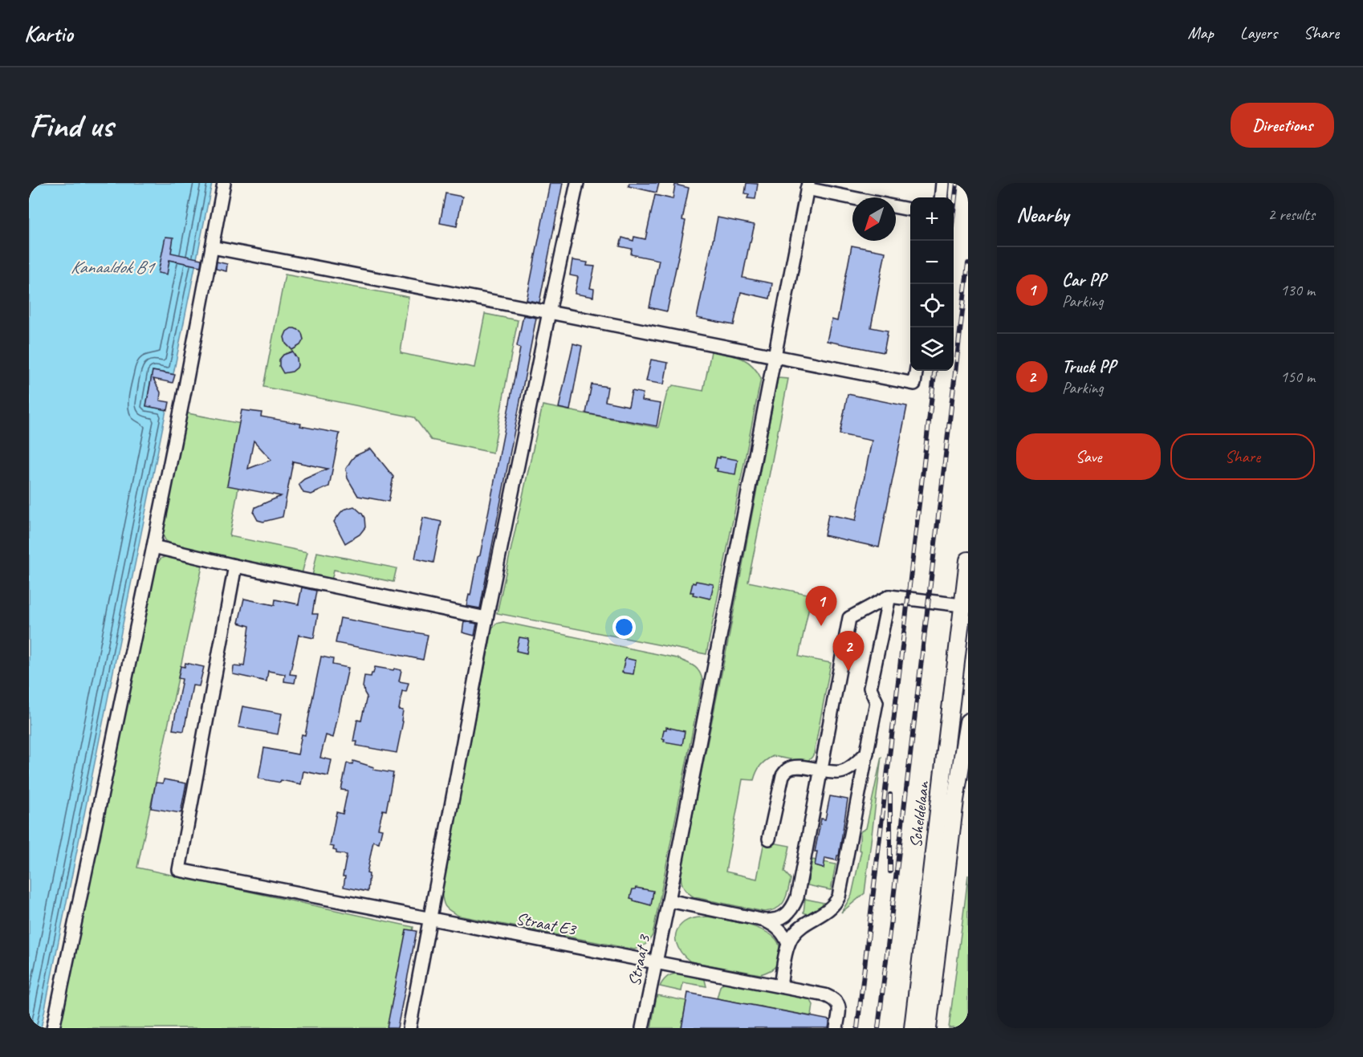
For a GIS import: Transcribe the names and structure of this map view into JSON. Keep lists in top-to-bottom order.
{
  "streets": {
    "main road": ["Scheldelaan"],
    "lane": ["Straat E3", "Straat 3"]
  },
  "crossings": [
    ["Straat E3", "Straat 3"]
  ],
  "water": ["Kanaaldok B1"],
  "north": "bottom left",
  "page": {
    "header": "Kartio",
    "nav": ["Map", "Layers", "Share"],
    "buttons": [
      "Directions",
      ["Save", "Share"]
    ],
    "title": "Find us",
    "heading": ["Nearby", "2 results"],
    "map_buttons": ["+", "−"],
    "list": [
      {
        "mark": "1",
        "name": "Car PP",
        "note": "Parking",
        "value": "130 m"
      },
      {
        "mark": "2",
        "name": "Truck PP",
        "note": "Parking",
        "value": "150 m"
      }
    ],
    "pins": ["1", "2"]
  }
}
